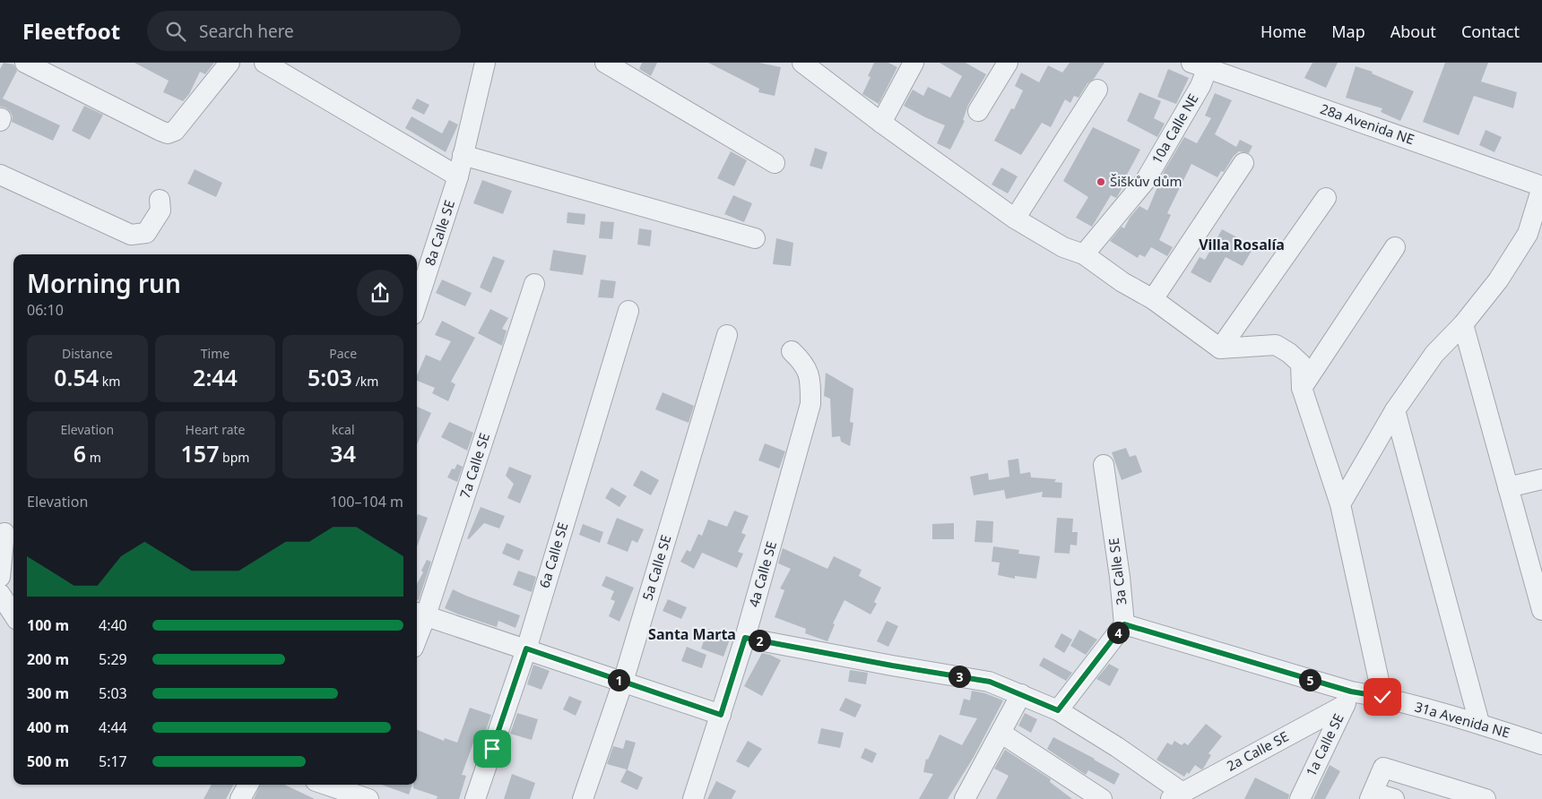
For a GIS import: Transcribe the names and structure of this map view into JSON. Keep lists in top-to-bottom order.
{
  "streets": {
    "street": [
      "28a Avenida NE",
      "10a Calle NE",
      "8a Calle SE",
      "7a Calle SE",
      "6a Calle SE",
      "5a Calle SE",
      "3a Calle SE",
      "4a Calle SE",
      "31a Avenida NE",
      "1a Calle SE",
      "2a Calle SE"
    ]
  },
  "crossings": [
    ["28a Avenida NE", "10a Calle NE"],
    ["3a Calle SE", "31a Avenida NE"],
    ["31a Avenida NE", "1a Calle SE"],
    ["31a Avenida NE", "2a Calle SE"],
    ["1a Calle SE", "2a Calle SE"]
  ],
  "districts": ["Villa Rosalía", "Santa Marta"],
  "places": ["Šiškův dům"],
  "page": {
    "header": "Fleetfoot",
    "search": "Search here",
    "nav": [
      "Home",
      "Map",
      "About",
      "Contact"
    ],
    "heading": ["Morning run", "06:10"],
    "stats": [
      ["Distance", "0.54 km"],
      ["Time", "2:44"],
      ["Pace", "5:03 /km"],
      ["Elevation", "6 m"],
      ["Heart rate", "157 bpm"],
      ["kcal", "34"]
    ],
    "chart": ["Elevation", "100–104 m"],
    "list": [
      {
        "name": "100 m",
        "note": "4:40"
      },
      {
        "name": "200 m",
        "note": "5:29"
      },
      {
        "name": "300 m",
        "note": "5:03"
      },
      {
        "name": "400 m",
        "note": "4:44"
      },
      {
        "name": "500 m",
        "note": "5:17"
      }
    ],
    "pins": [
      "4",
      "2",
      "3",
      "1",
      "5"
    ]
  }
}
